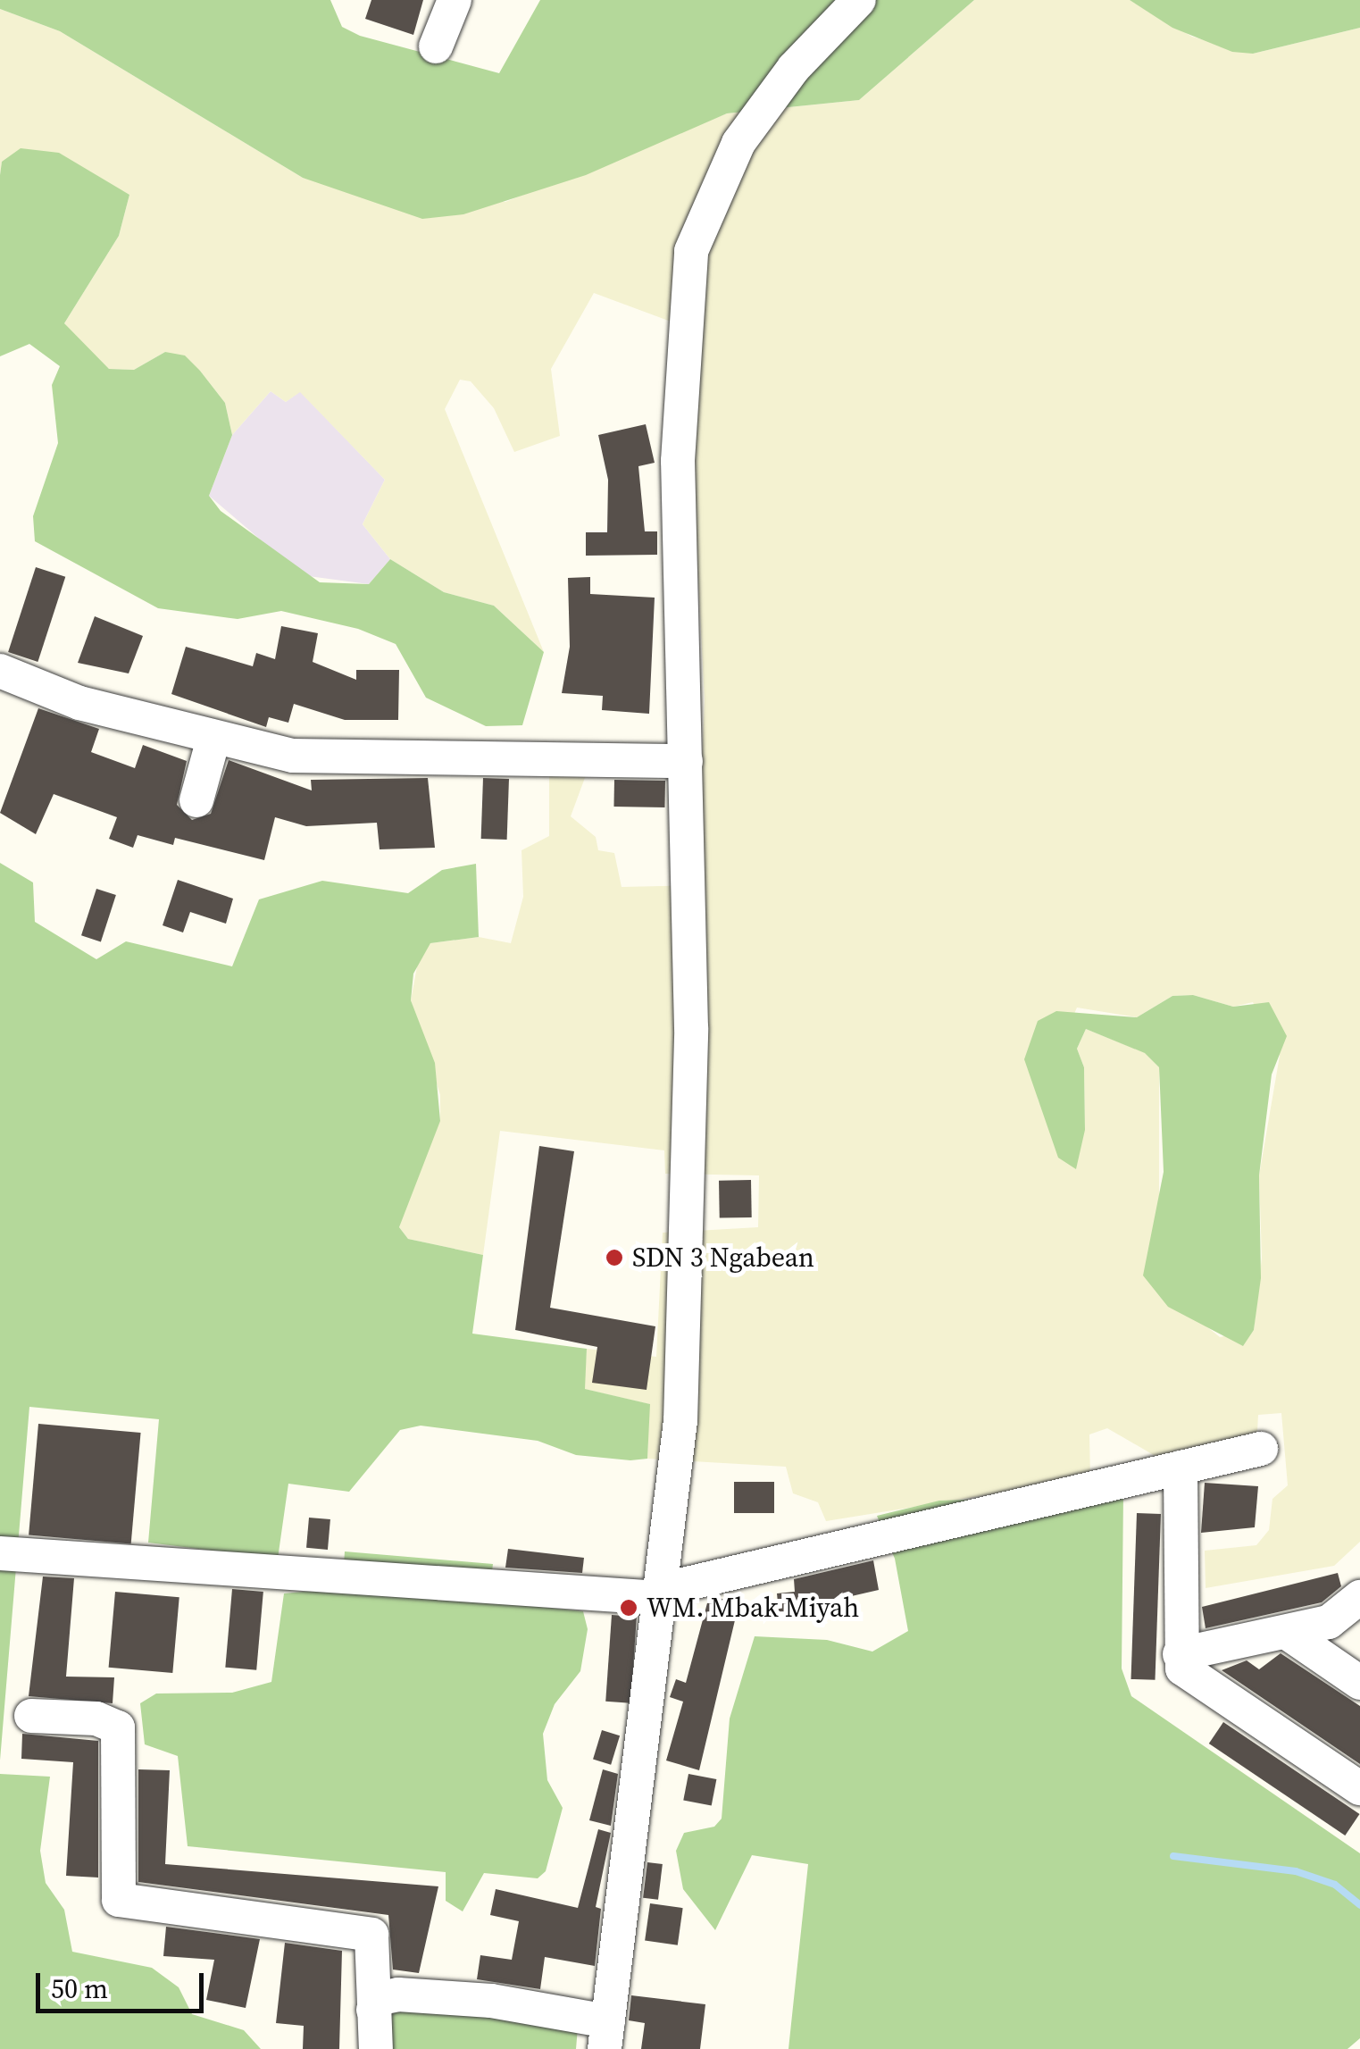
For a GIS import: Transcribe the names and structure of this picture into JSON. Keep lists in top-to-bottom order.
{
  "places": ["SDN 3 Ngabean", "WM. Mbak Miyah"],
  "scale_bar": "50 m"
}
